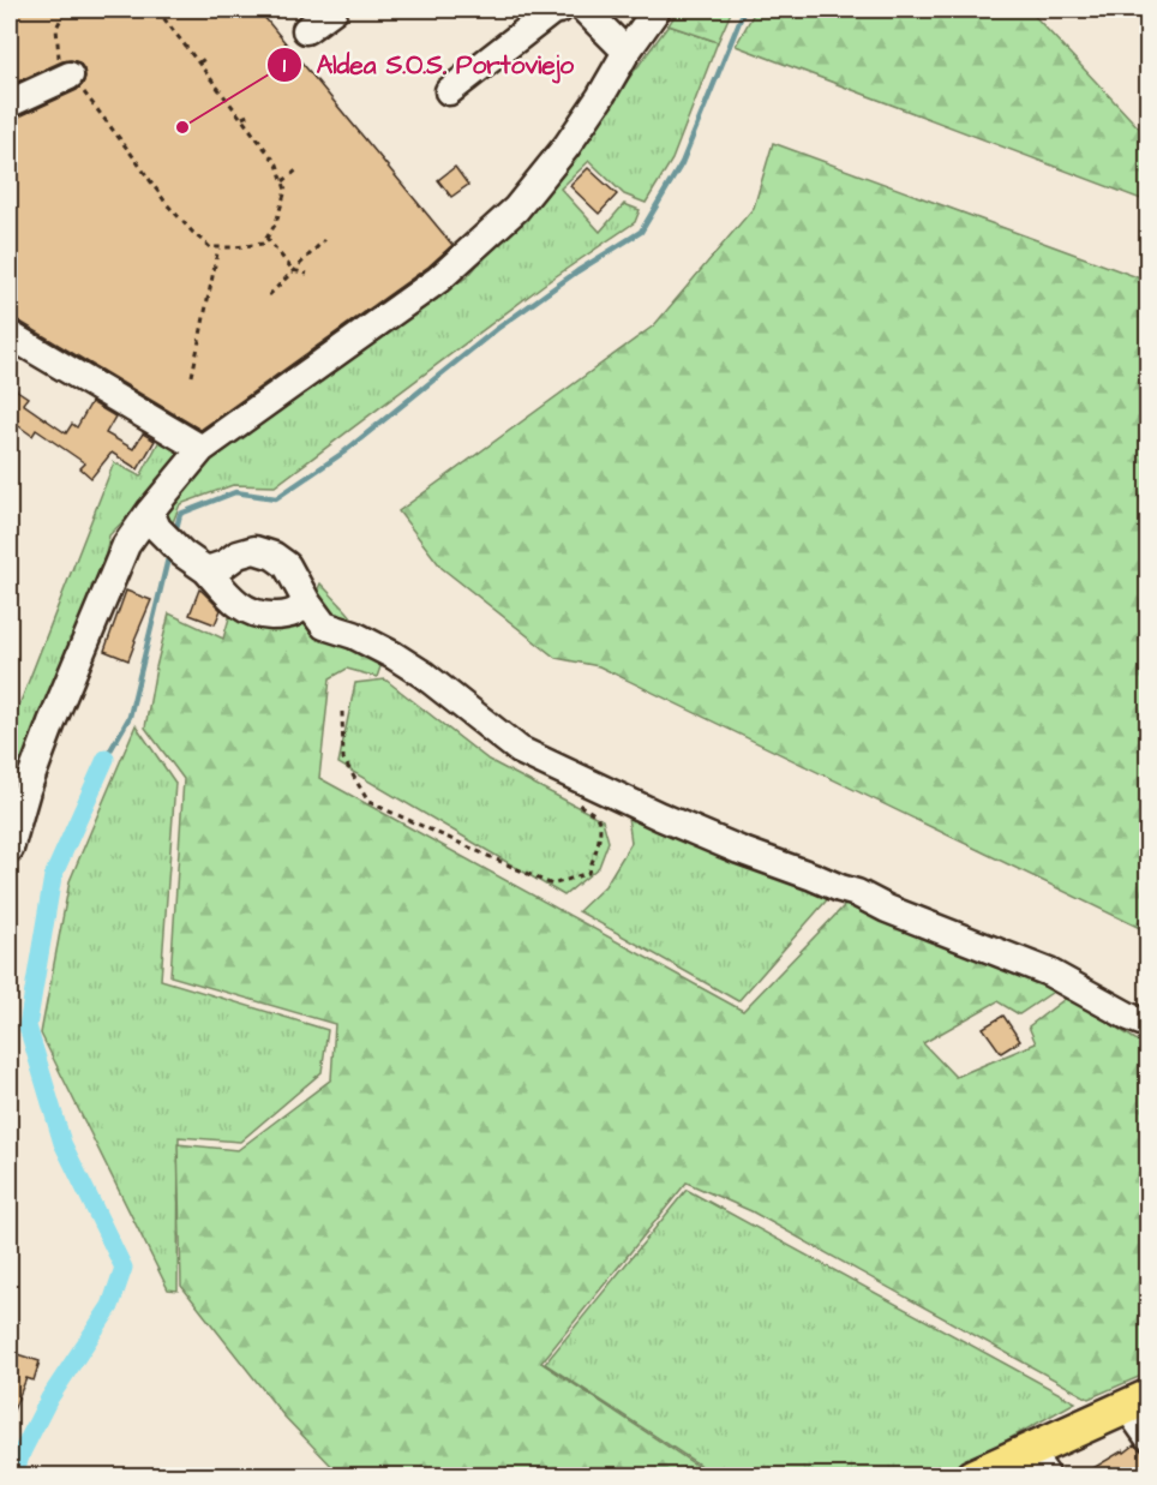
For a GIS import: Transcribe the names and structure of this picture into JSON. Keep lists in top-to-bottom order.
{
  "places": ["Aldea S.O.S. Portoviejo"]
}
